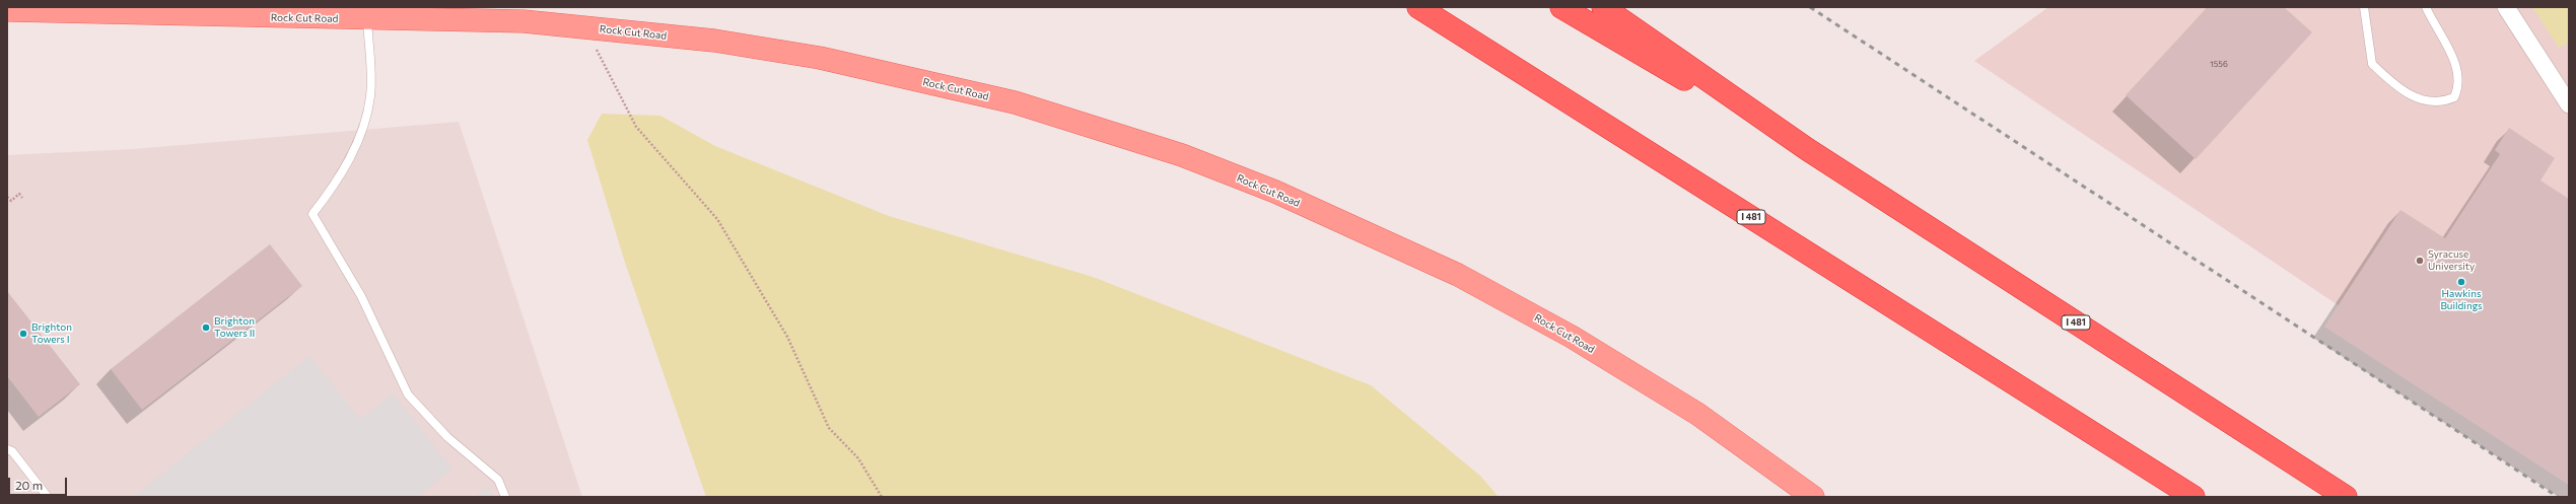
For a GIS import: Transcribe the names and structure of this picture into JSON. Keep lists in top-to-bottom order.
{
  "streets": {
    "highway": ["I 481"],
    "main road": ["Rock Cut Road"]
  },
  "places": [
    "Syracuse University",
    "Hawkins Buildings",
    "Brighton Towers II",
    "Brighton Towers I"
  ],
  "house_numbers": ["1556"],
  "scale_bar": "20 m"
}
